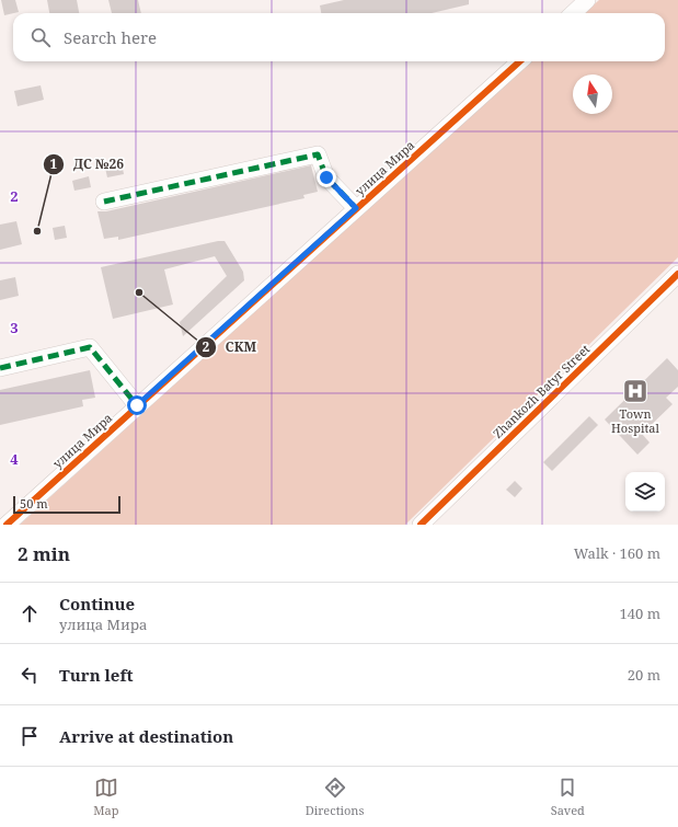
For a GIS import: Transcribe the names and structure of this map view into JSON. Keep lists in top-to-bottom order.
{
  "streets": {
    "street": ["улица Мира", "Zhankozh Batyr Street"]
  },
  "places": {
    "other": ["ДС №26", "СКМ"],
    "hospital": ["Town Hospital"]
  },
  "scale_bar": "50 m",
  "north": "top",
  "page": {
    "search": "Search here",
    "scale": "50 m",
    "heading": ["2 min", "Walk · 160 m"],
    "list": [
      ["Continue", "улица Мира", "140 m"],
      ["Turn left", "20 m"],
      "Arrive at destination"
    ],
    "nav": ["Map", "Directions", "Saved"]
  },
  "grid": {
    "rows": ["2", "3", "4"]
  }
}
